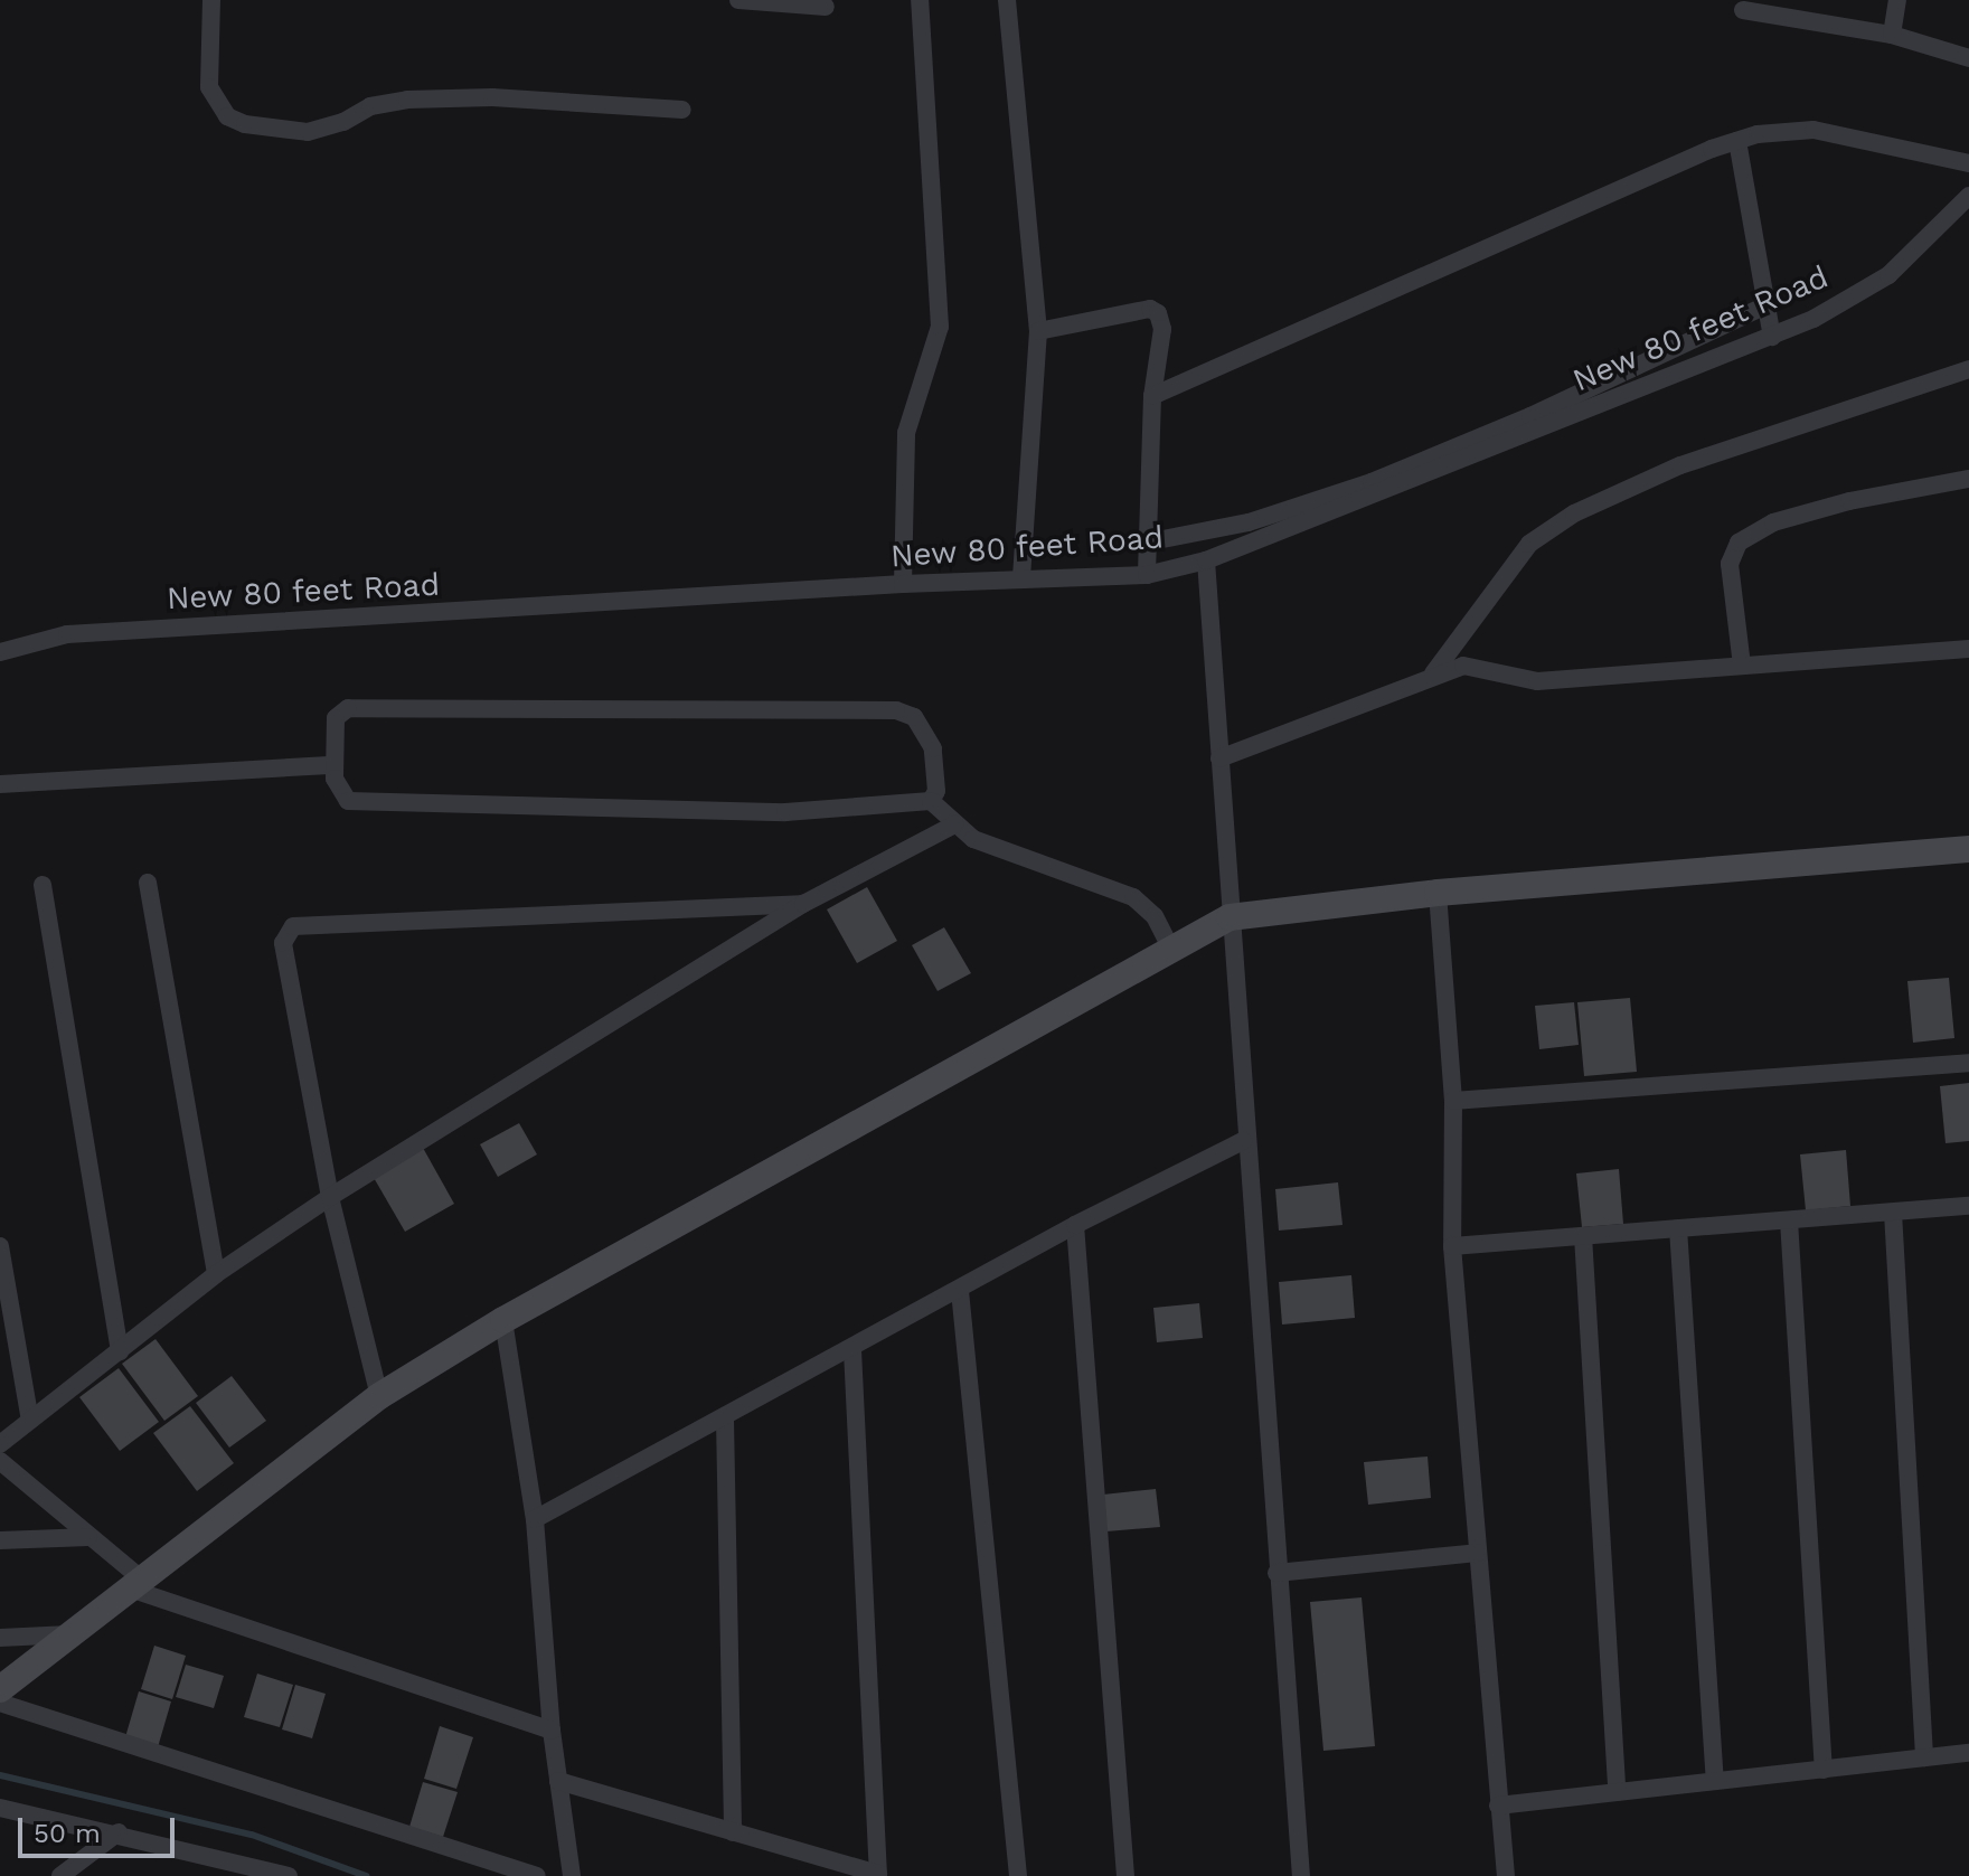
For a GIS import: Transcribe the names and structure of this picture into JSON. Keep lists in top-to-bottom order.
{
  "streets": {
    "street": ["New 80 feet Road"]
  },
  "scale_bar": "50 m"
}
